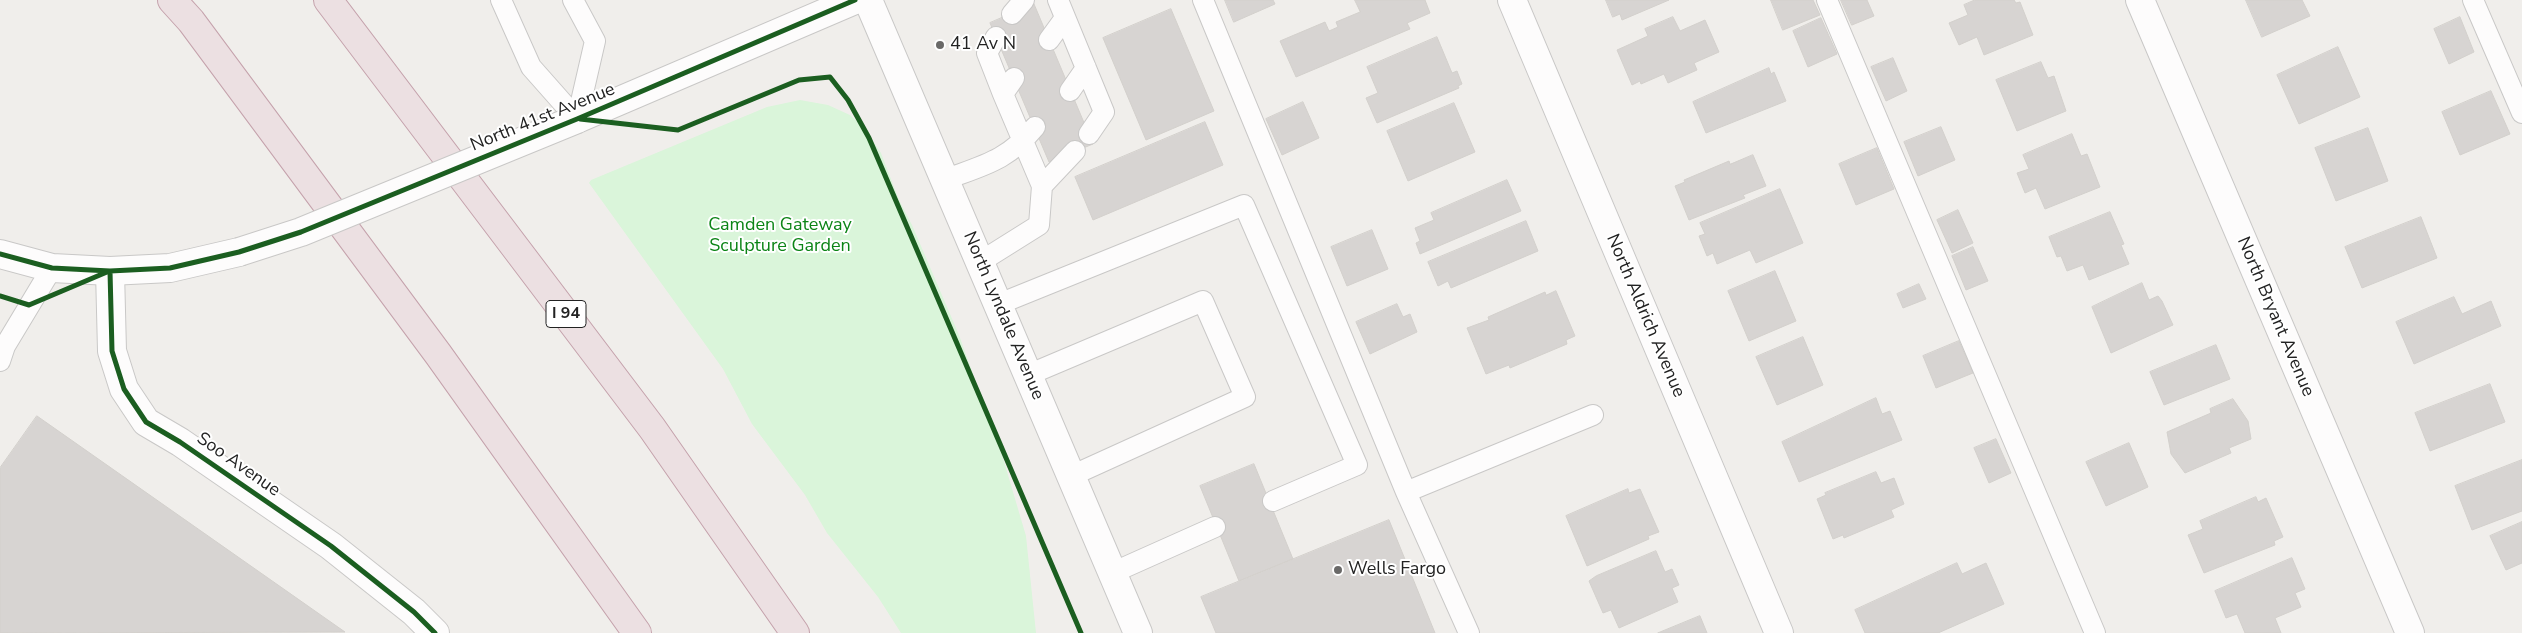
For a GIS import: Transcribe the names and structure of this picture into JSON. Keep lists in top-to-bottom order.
{
  "streets": {
    "highway": ["I 94"],
    "street": [
      "North 41st Avenue",
      "North Lyndale Avenue",
      "North Aldrich Avenue",
      "North Bryant Avenue",
      "Soo Avenue"
    ]
  },
  "crossings": [
    ["North 41st Avenue", "Soo Avenue"]
  ],
  "parks": ["Camden Gateway Sculpture Garden"],
  "places": ["41 Av N", "Wells Fargo"]
}
